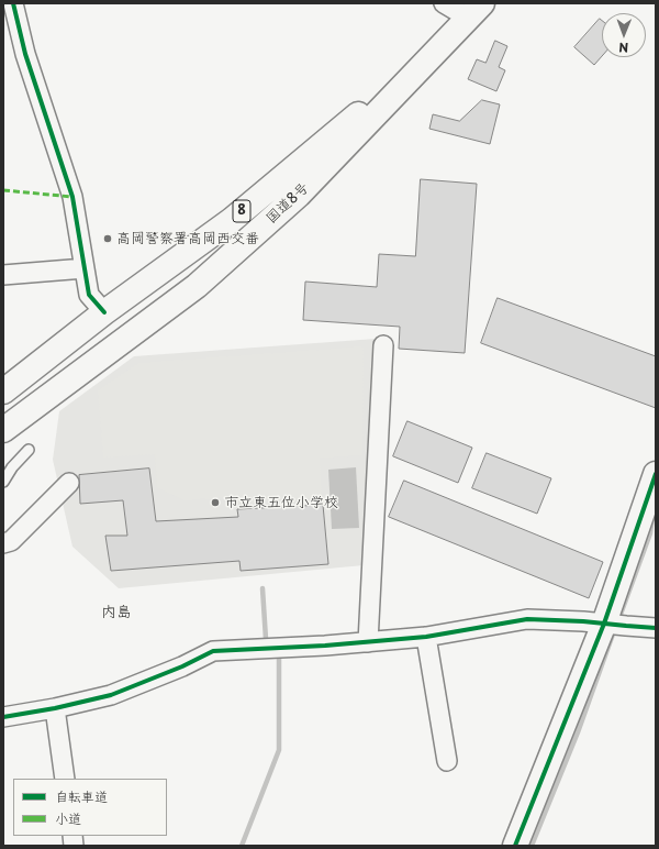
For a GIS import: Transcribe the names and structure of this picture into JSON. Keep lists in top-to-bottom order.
{
  "streets": {
    "main road": ["国道8号", "8"]
  },
  "districts": ["内島"],
  "places": ["高岡警察署高岡西交番", "市立東五位小学校"],
  "legend": ["自転車道", "小道"],
  "north": "bottom"
}
